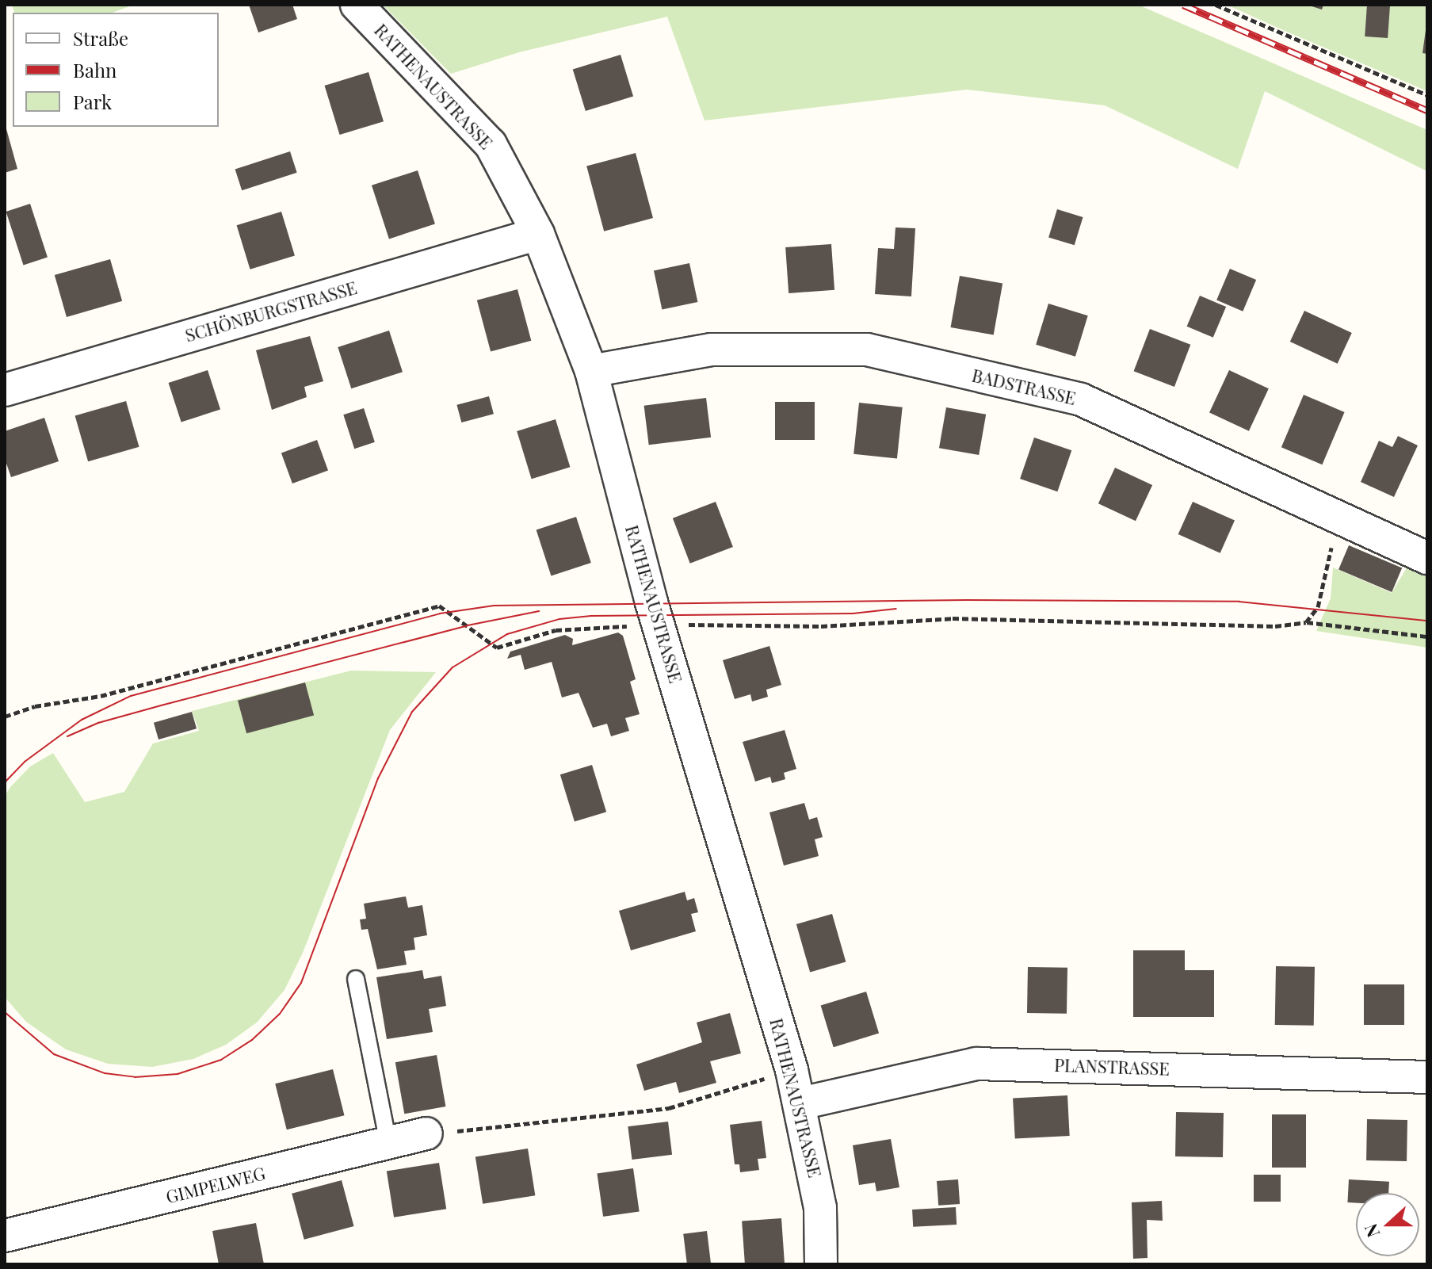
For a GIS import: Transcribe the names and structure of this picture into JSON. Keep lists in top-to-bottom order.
{
  "streets": {
    "street": [
      "RATHENAUSTRASSE",
      "SCHÖNBURGSTRASSE",
      "BADSTRASSE",
      "PLANSTRASSE",
      "GIMPELWEG"
    ]
  },
  "crossings": [
    ["RATHENAUSTRASSE", "SCHÖNBURGSTRASSE"],
    ["RATHENAUSTRASSE", "BADSTRASSE"],
    ["RATHENAUSTRASSE", "PLANSTRASSE"]
  ],
  "legend": ["Straße", "Bahn", "Park"],
  "north": "left"
}
